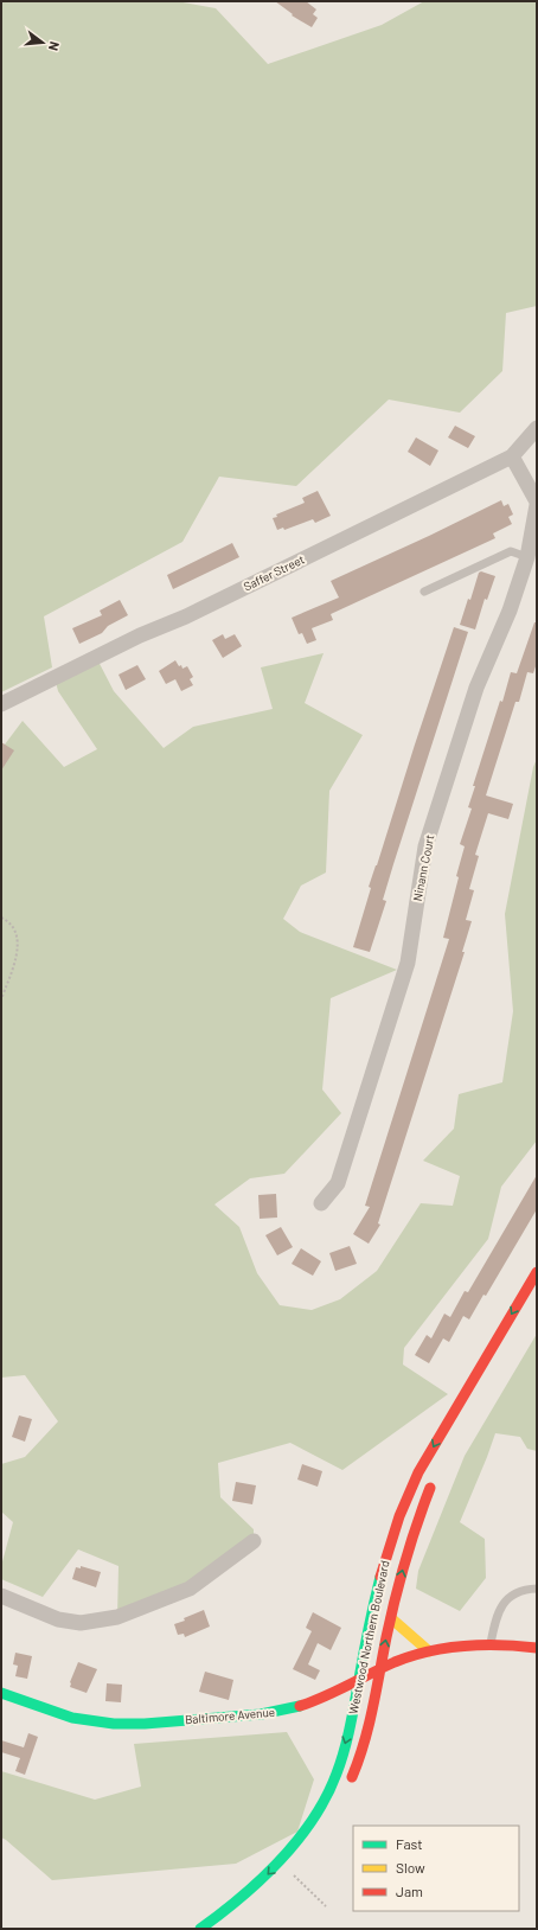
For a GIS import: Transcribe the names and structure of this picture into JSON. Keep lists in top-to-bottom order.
{
  "streets": {
    "main road": ["Westwood Northern Boulevard", "Baltimore Avenue"],
    "street": ["Saffer Street", "Ninann Court"]
  },
  "crossings": [
    ["Saffer Street", "Ninann Court"],
    ["Westwood Northern Boulevard", "Baltimore Avenue"]
  ],
  "legend": ["Fast", "Slow", "Jam"],
  "north": "right"
}
